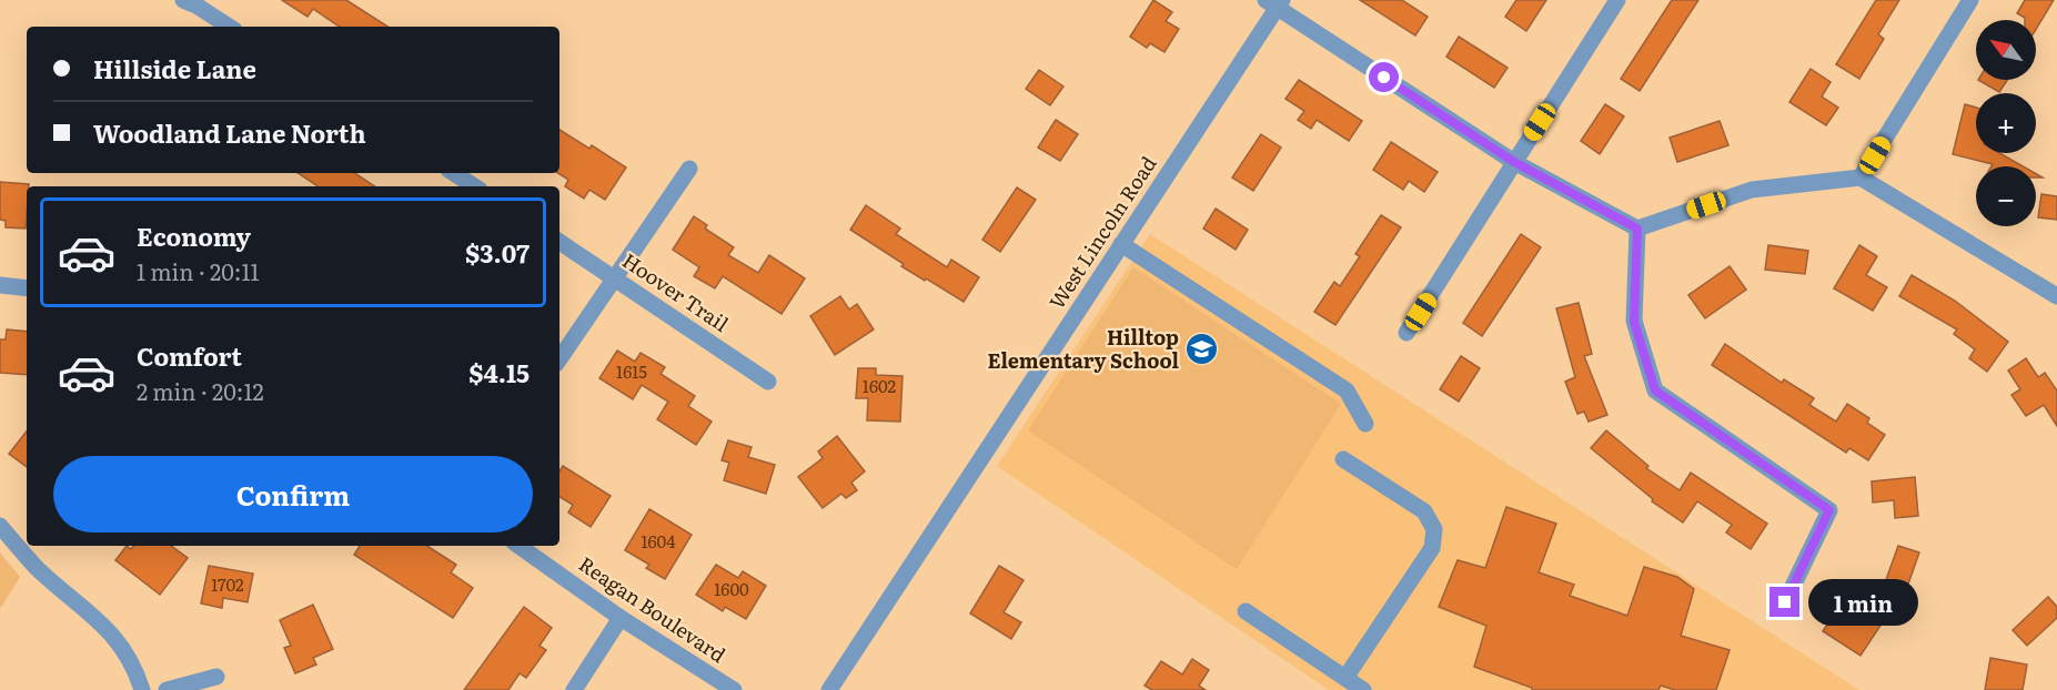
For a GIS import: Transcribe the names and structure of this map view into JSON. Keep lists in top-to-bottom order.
{
  "streets": {
    "street": ["West Lincoln Road", "Hoover Trail", "Reagan Boulevard"]
  },
  "places": {
    "school or university": ["Hilltop Elementary School"]
  },
  "house_numbers": [
    "1615",
    "1602",
    "1604",
    "1702",
    "1600"
  ],
  "north": "top left",
  "page": {
    "map_buttons": ["+", "−"],
    "banner": ["Hillside Lane", "Woodland Lane North"],
    "list": [
      {
        "name": "Economy",
        "note": "1 min · 20:11",
        "value": "$3.07"
      },
      {
        "name": "Comfort",
        "note": "2 min · 20:12",
        "value": "$4.15"
      }
    ],
    "buttons": "Confirm",
    "bubble": "1 min"
  }
}
